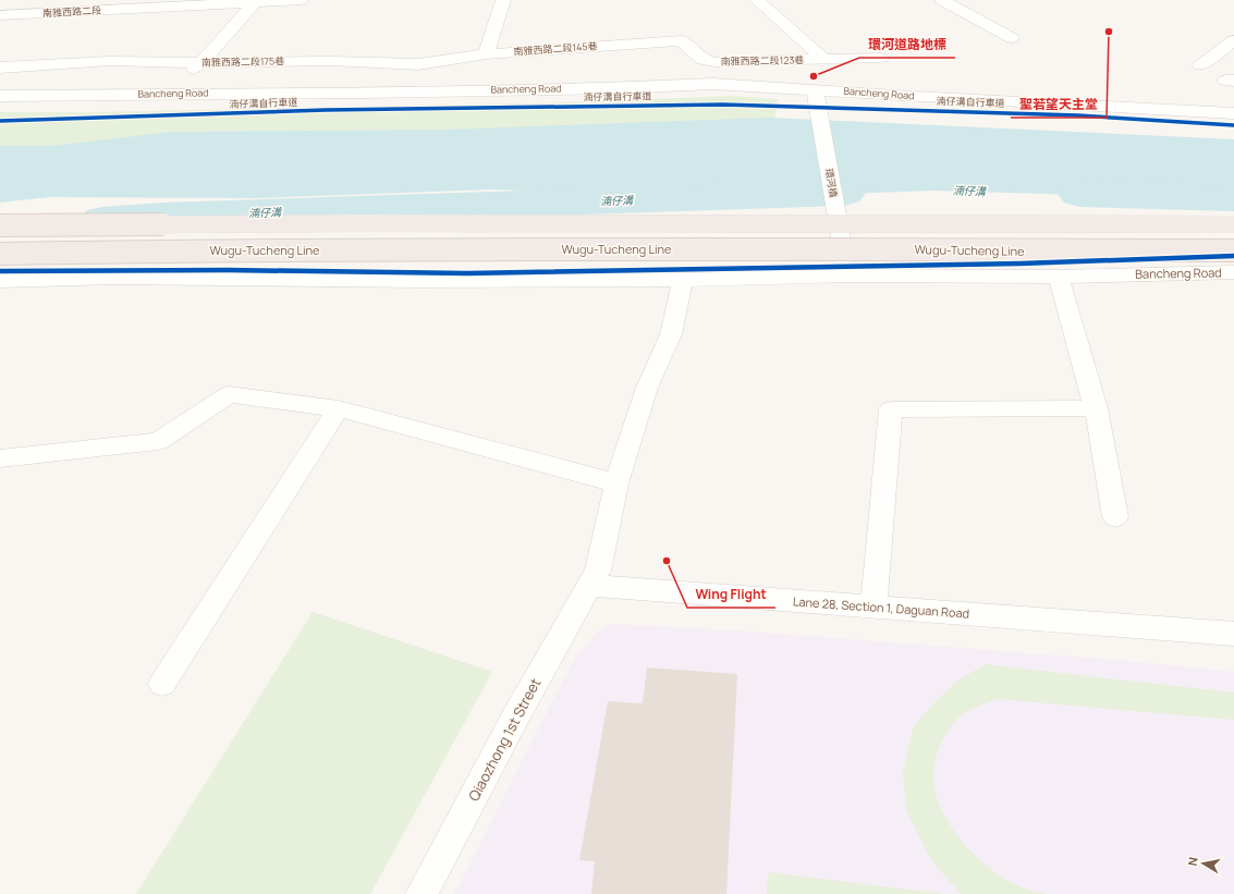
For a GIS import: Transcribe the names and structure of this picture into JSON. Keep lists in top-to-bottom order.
{
  "streets": {
    "highway": ["Wugu-Tucheng Line"],
    "street": [
      "南雅西路二段",
      "南雅西路二段145巷",
      "南雅西路二段123巷",
      "南雅西路二段175巷",
      "Bancheng Road",
      "環河橋",
      "Lane 28, Section 1, Daguan Road",
      "Qiaozhong 1st Street"
    ],
    "cycle path": ["湳仔溝自行車道"]
  },
  "crossings": [
    ["南雅西路二段145巷", "南雅西路二段123巷"],
    ["南雅西路二段145巷", "南雅西路二段175巷"],
    ["Bancheng Road", "環河橋"],
    ["Lane 28, Section 1, Daguan Road", "Qiaozhong 1st Street"]
  ],
  "water": ["湳仔溝"],
  "places": ["聖若望天主堂", "環河道路地標", "Wing Flight"],
  "north": "left"
}
